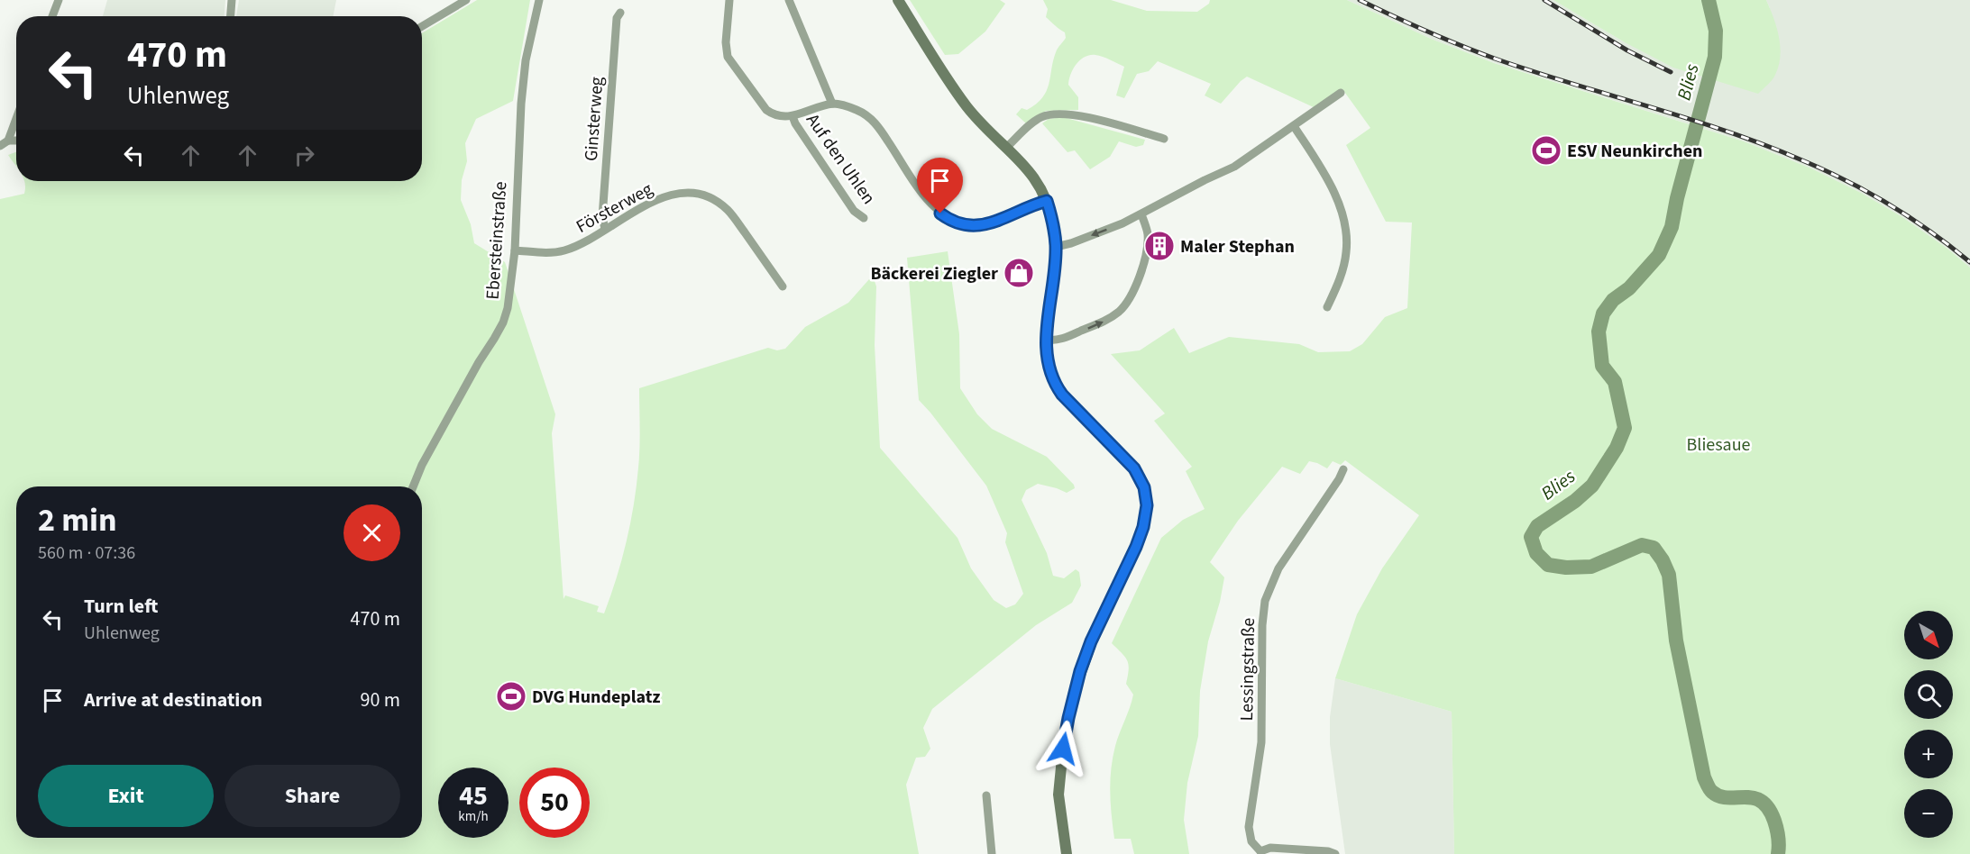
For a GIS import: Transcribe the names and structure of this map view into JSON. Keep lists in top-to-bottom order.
{
  "streets": {
    "street": [
      "Ginsterweg",
      "Auf den Uhlen",
      "Försterweg",
      "Ebersteinstraße",
      "Lessingstraße"
    ]
  },
  "crossings": [
    ["Ginsterweg", "Försterweg"],
    ["Försterweg", "Ebersteinstraße"]
  ],
  "water": ["Blies"],
  "parks": ["Bliesaue"],
  "places": {
    "sports": ["ESV Neunkirchen", "DVG Hundeplatz"],
    "building": ["Maler Stephan"],
    "shop": ["Bäckerei Ziegler"]
  },
  "north": "bottom right",
  "page": {
    "turn": ["470 m", "Uhlenweg"],
    "heading": ["2 min", "560 m · 07:36"],
    "list": [
      {
        "name": "Turn left",
        "note": "Uhlenweg",
        "value": "470 m"
      },
      {
        "name": "Arrive at destination",
        "value": "90 m"
      }
    ],
    "map_buttons": ["+", "−"],
    "buttons": ["Exit", "Share"],
    "speed": "45 km/h",
    "limit": "50"
  }
}
